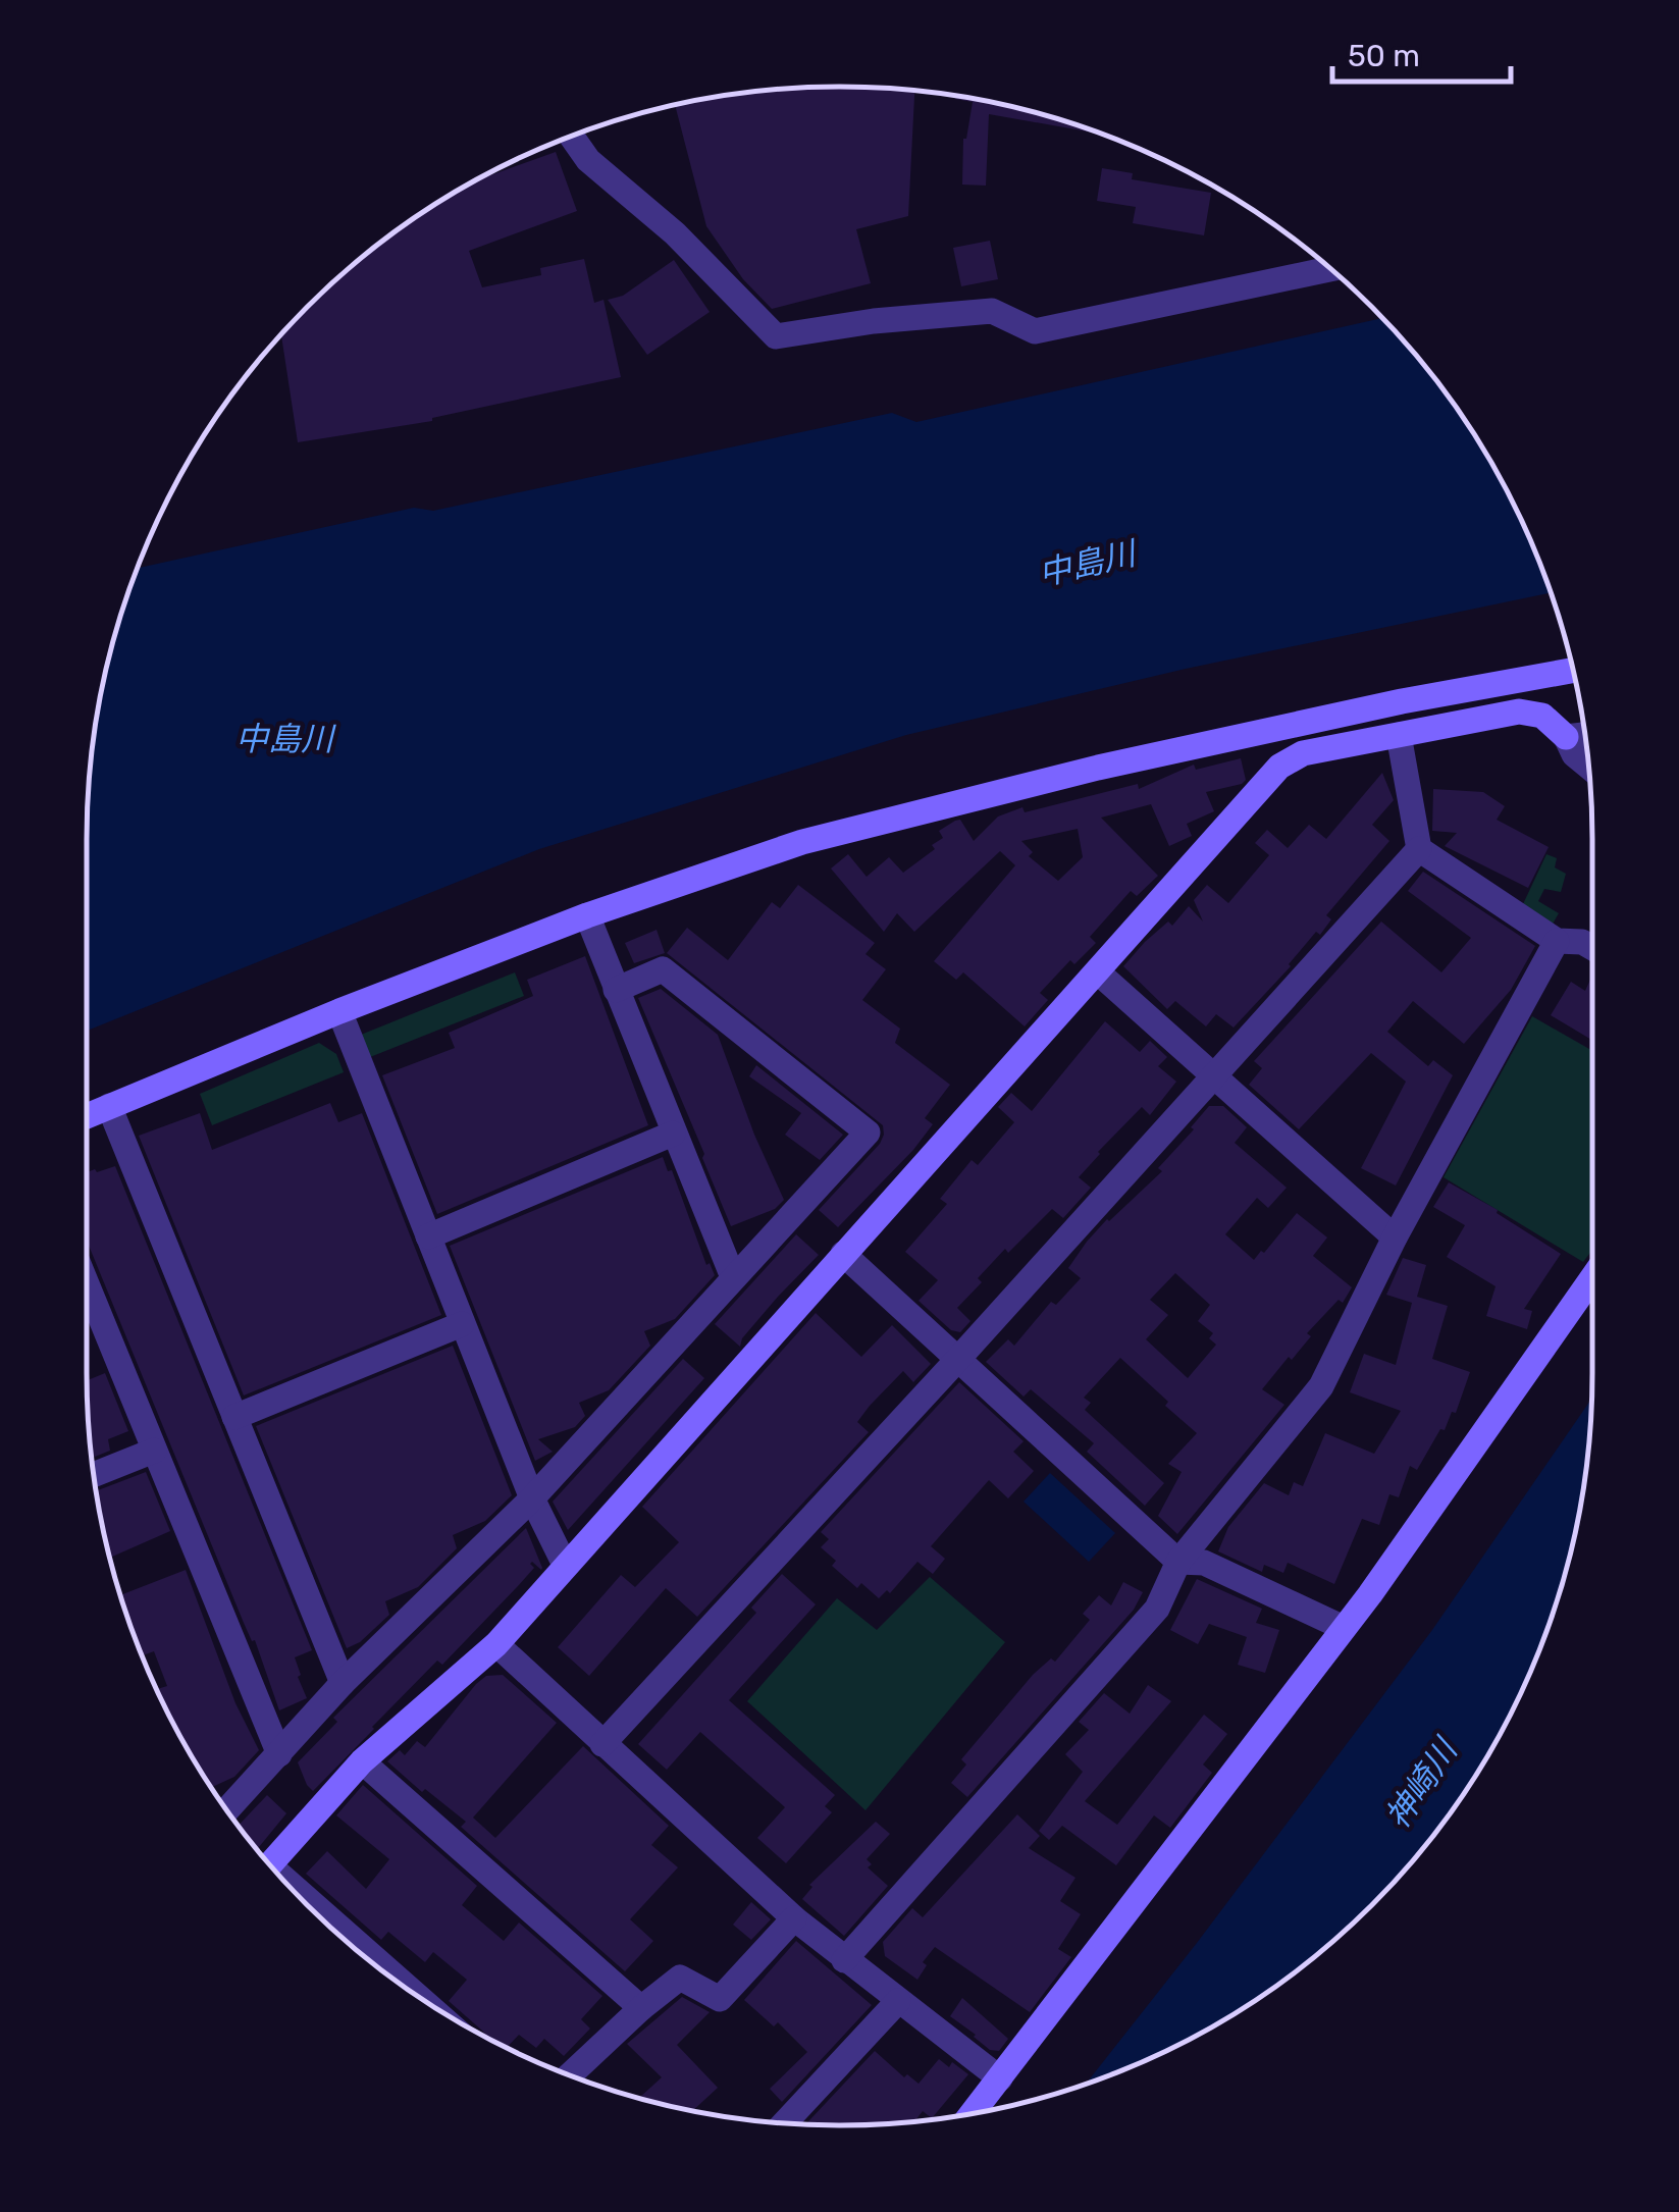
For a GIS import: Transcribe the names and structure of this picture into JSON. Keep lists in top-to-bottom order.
{
  "water": ["中島川", "神崎川"],
  "scale_bar": "50 m"
}
